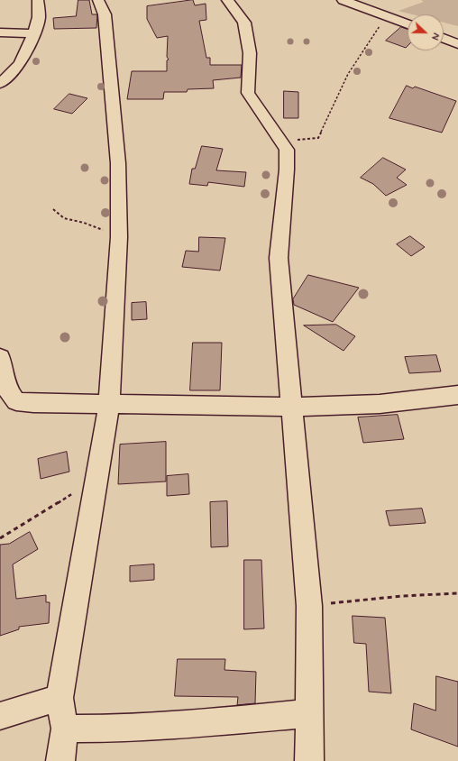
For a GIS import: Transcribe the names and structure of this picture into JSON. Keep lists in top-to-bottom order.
{
  "north": "right"
}
